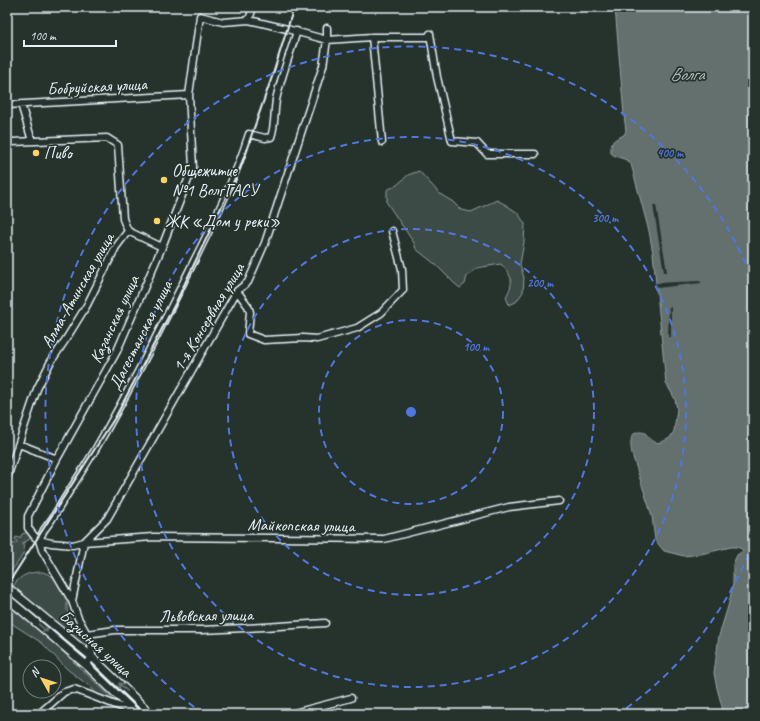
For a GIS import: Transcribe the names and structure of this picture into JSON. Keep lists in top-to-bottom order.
{
  "streets": {
    "street": [
      "Бобруйская улица",
      "Алма-Атинская улица",
      "1-я Консервная улица",
      "Казанская улица",
      "Дагестанская улица",
      "Майкопская улица",
      "Львовская улица",
      "Базисная улица"
    ]
  },
  "crossings": [
    ["Бобруйская улица", "Казанская улица"],
    ["1-я Консервная улица", "Майкопская улица"],
    ["Казанская улица", "Дагестанская улица"],
    ["Казанская улица", "Майкопская улица"],
    ["Казанская улица", "Львовская улица"],
    ["Казанская улица", "Базисная улица"],
    ["Дагестанская улица", "Майкопская улица"]
  ],
  "water": ["Волга"],
  "places": ["Пиво", "Общежитие №1 ВолгГАСУ", "ЖК «Дом у реки»"],
  "scale_bar": "100 m",
  "north": "top left",
  "rings": [
    "400 m",
    "300 m",
    "200 m",
    "100 m"
  ]
}
